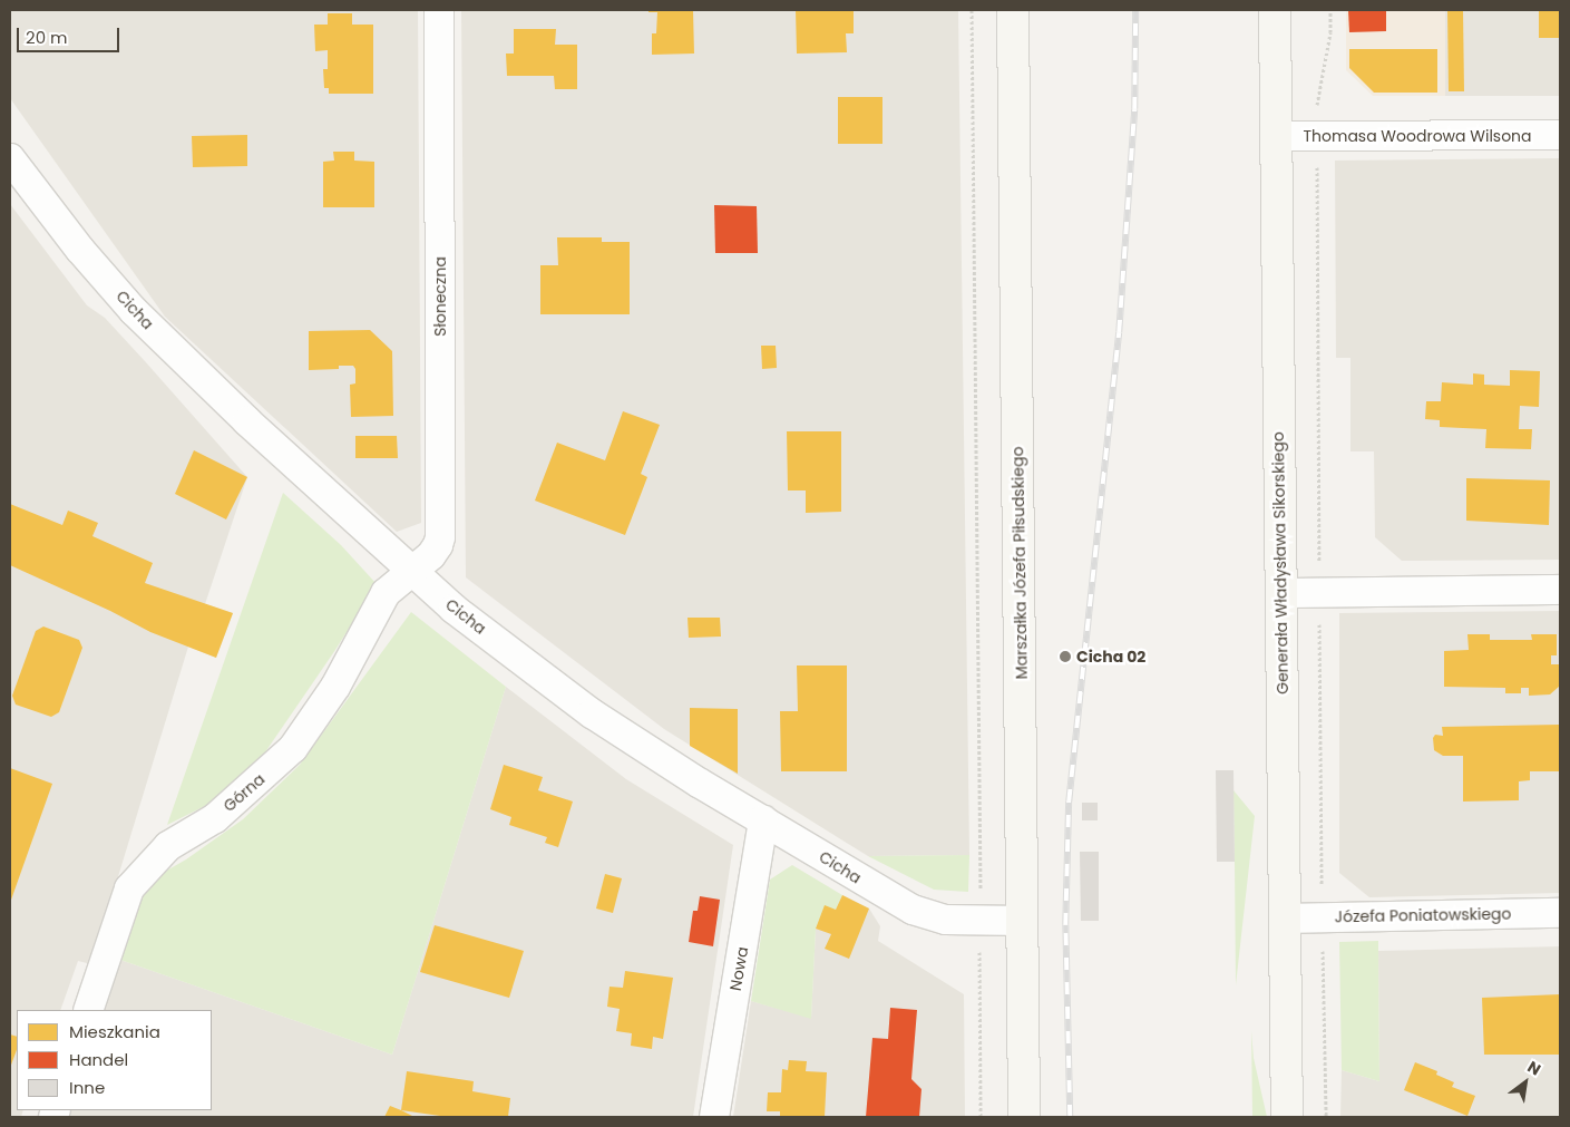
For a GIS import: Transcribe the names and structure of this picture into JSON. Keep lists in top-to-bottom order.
{
  "streets": {
    "main road": ["Marszałka Józefa Piłsudskiego", "Generała Władysława Sikorskiego"],
    "street": [
      "Thomasa Woodrowa Wilsona",
      "Słoneczna",
      "Cicha",
      "Górna",
      "Józefa Poniatowskiego",
      "Nowa"
    ]
  },
  "crossings": [
    ["Thomasa Woodrowa Wilsona", "Generała Władysława Sikorskiego"],
    ["Słoneczna", "Cicha"],
    ["Słoneczna", "Górna"],
    ["Cicha", "Marszałka Józefa Piłsudskiego"],
    ["Cicha", "Górna"],
    ["Cicha", "Nowa"],
    ["Generała Władysława Sikorskiego", "Józefa Poniatowskiego"]
  ],
  "places": ["Cicha 02"],
  "legend": ["Mieszkania", "Handel", "Inne"],
  "scale_bar": "20 m",
  "north": "top right"
}
